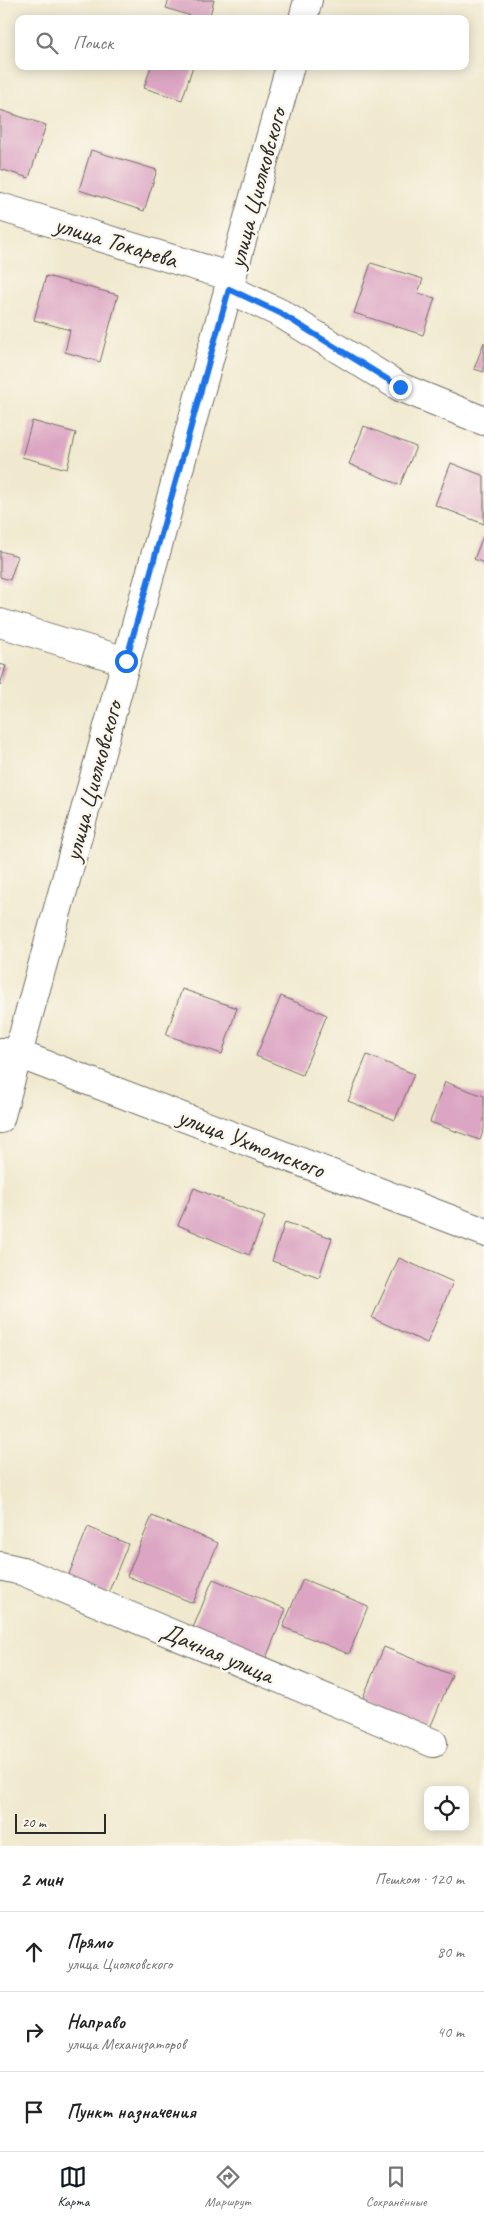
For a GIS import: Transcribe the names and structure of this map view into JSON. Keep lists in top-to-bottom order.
{
  "streets": {
    "street": [
      "улица Циолковского",
      "улица Токарева",
      "улица Ухтомского",
      "Дачная улица"
    ]
  },
  "crossings": [
    ["улица Циолковского", "улица Токарева"],
    ["улица Циолковского", "улица Ухтомского"]
  ],
  "scale_bar": "20 m",
  "page": {
    "search": "Поиск",
    "scale": "20 m",
    "heading": ["2 мин", "Пешком · 120 m"],
    "list": [
      ["Прямо", "улица Циолковского", "80 m"],
      ["Направо", "улица Механизаторов", "40 m"],
      "Пункт назначения"
    ],
    "nav": ["Карта", "Маршрут", "Сохранённые"]
  }
}
